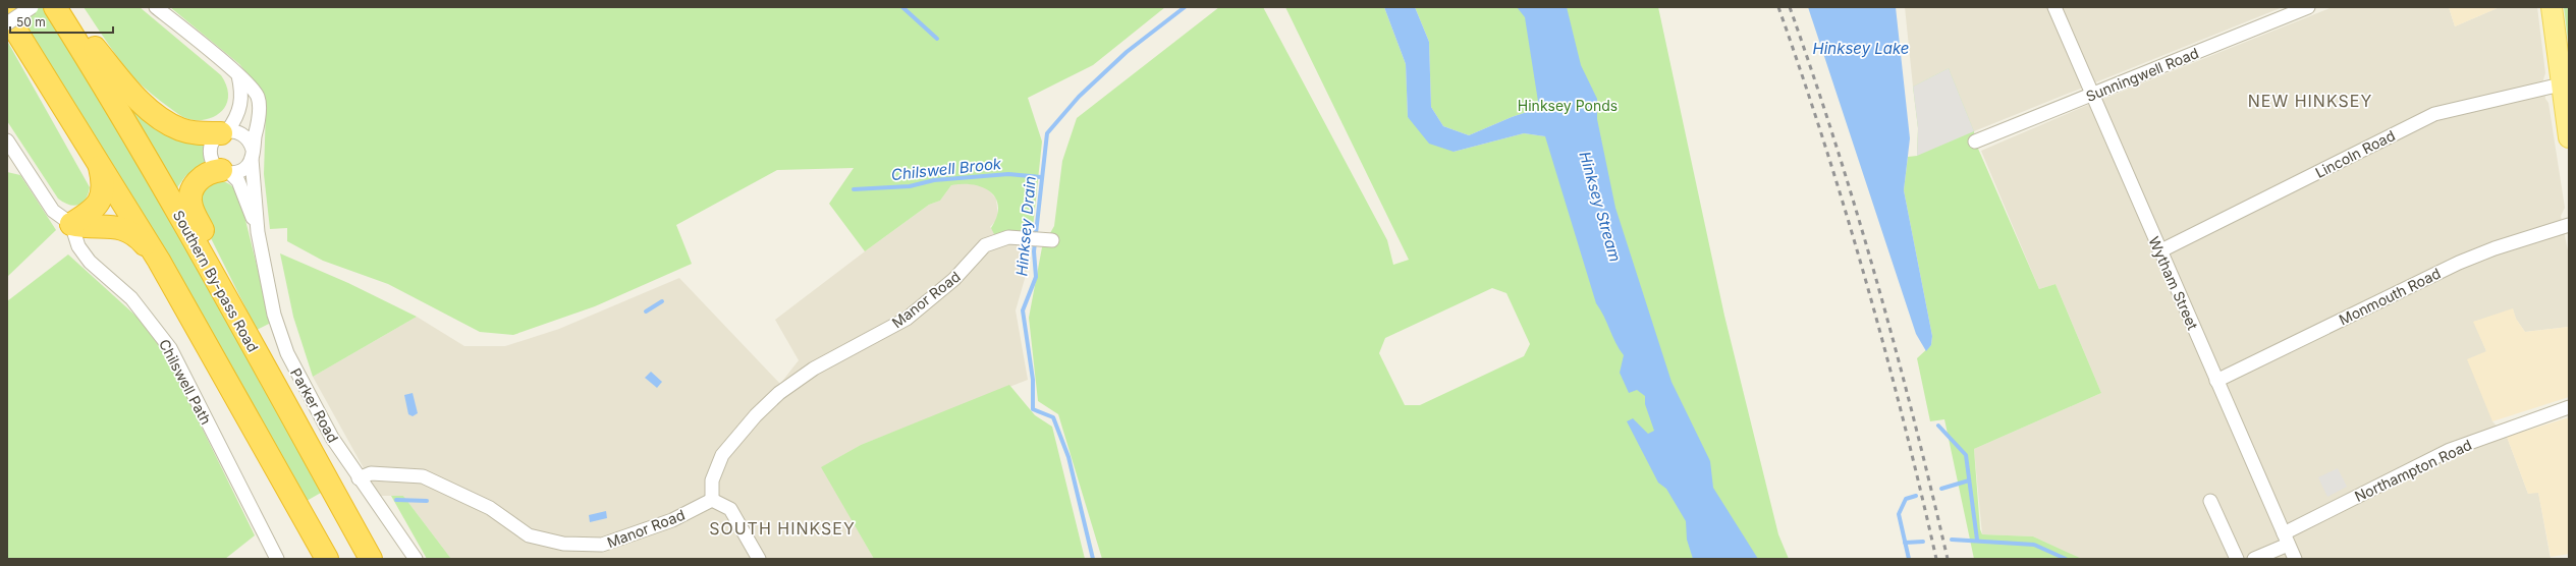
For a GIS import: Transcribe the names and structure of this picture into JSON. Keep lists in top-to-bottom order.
{
  "streets": {
    "highway": ["Southern By-pass Road"],
    "street": [
      "Sunningwell Road",
      "Lincoln Road",
      "Wytham Street",
      "Monmouth Road",
      "Manor Road",
      "Chilswell Path",
      "Parker Road",
      "Northampton Road"
    ]
  },
  "crossings": [
    ["Sunningwell Road", "Wytham Street"],
    ["Lincoln Road", "Wytham Street"],
    ["Wytham Street", "Monmouth Road"],
    ["Wytham Street", "Northampton Road"],
    ["Manor Road", "Parker Road"]
  ],
  "districts": ["NEW HINKSEY", "SOUTH HINKSEY"],
  "water": [
    "Hinksey Lake",
    "Chilswell Brook",
    "Hinksey Stream",
    "Hinksey Drain"
  ],
  "parks": ["Hinksey Ponds"],
  "scale_bar": "50 m"
}
